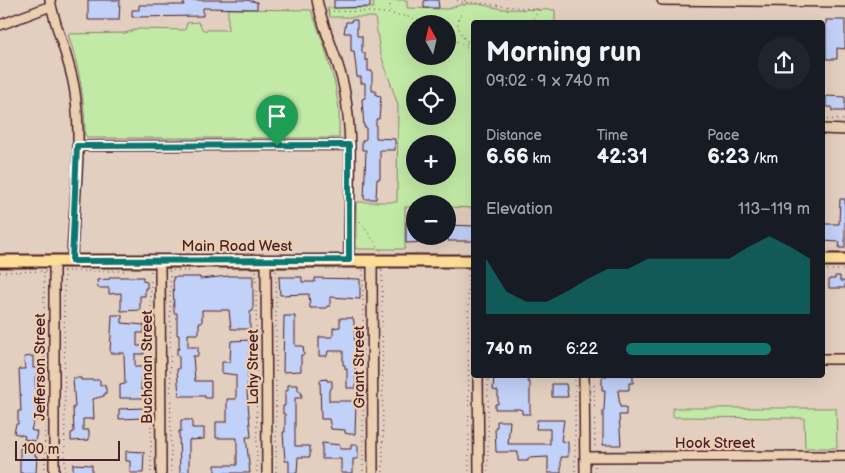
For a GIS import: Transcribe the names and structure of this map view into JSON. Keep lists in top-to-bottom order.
{
  "streets": {
    "main road": ["Main Road West"],
    "street": [
      "Jefferson Street",
      "Buchanan Street",
      "Lahy Street",
      "Grant Street",
      "Hook Street"
    ]
  },
  "crossings": [
    ["Main Road West", "Jefferson Street"],
    ["Main Road West", "Buchanan Street"],
    ["Main Road West", "Lahy Street"],
    ["Main Road West", "Grant Street"]
  ],
  "scale_bar": "100 m",
  "north": "top",
  "page": {
    "map_buttons": ["+", "−"],
    "heading": ["Morning run", "09:02 · 9 × 740 m"],
    "stats": [
      ["Distance", "6.66 km"],
      ["Time", "42:31"],
      ["Pace", "6:23 /km"]
    ],
    "chart": ["Elevation", "113–119 m"],
    "list": [
      {
        "name": "740 m",
        "note": "6:22"
      }
    ],
    "scale": "100 m"
  }
}
